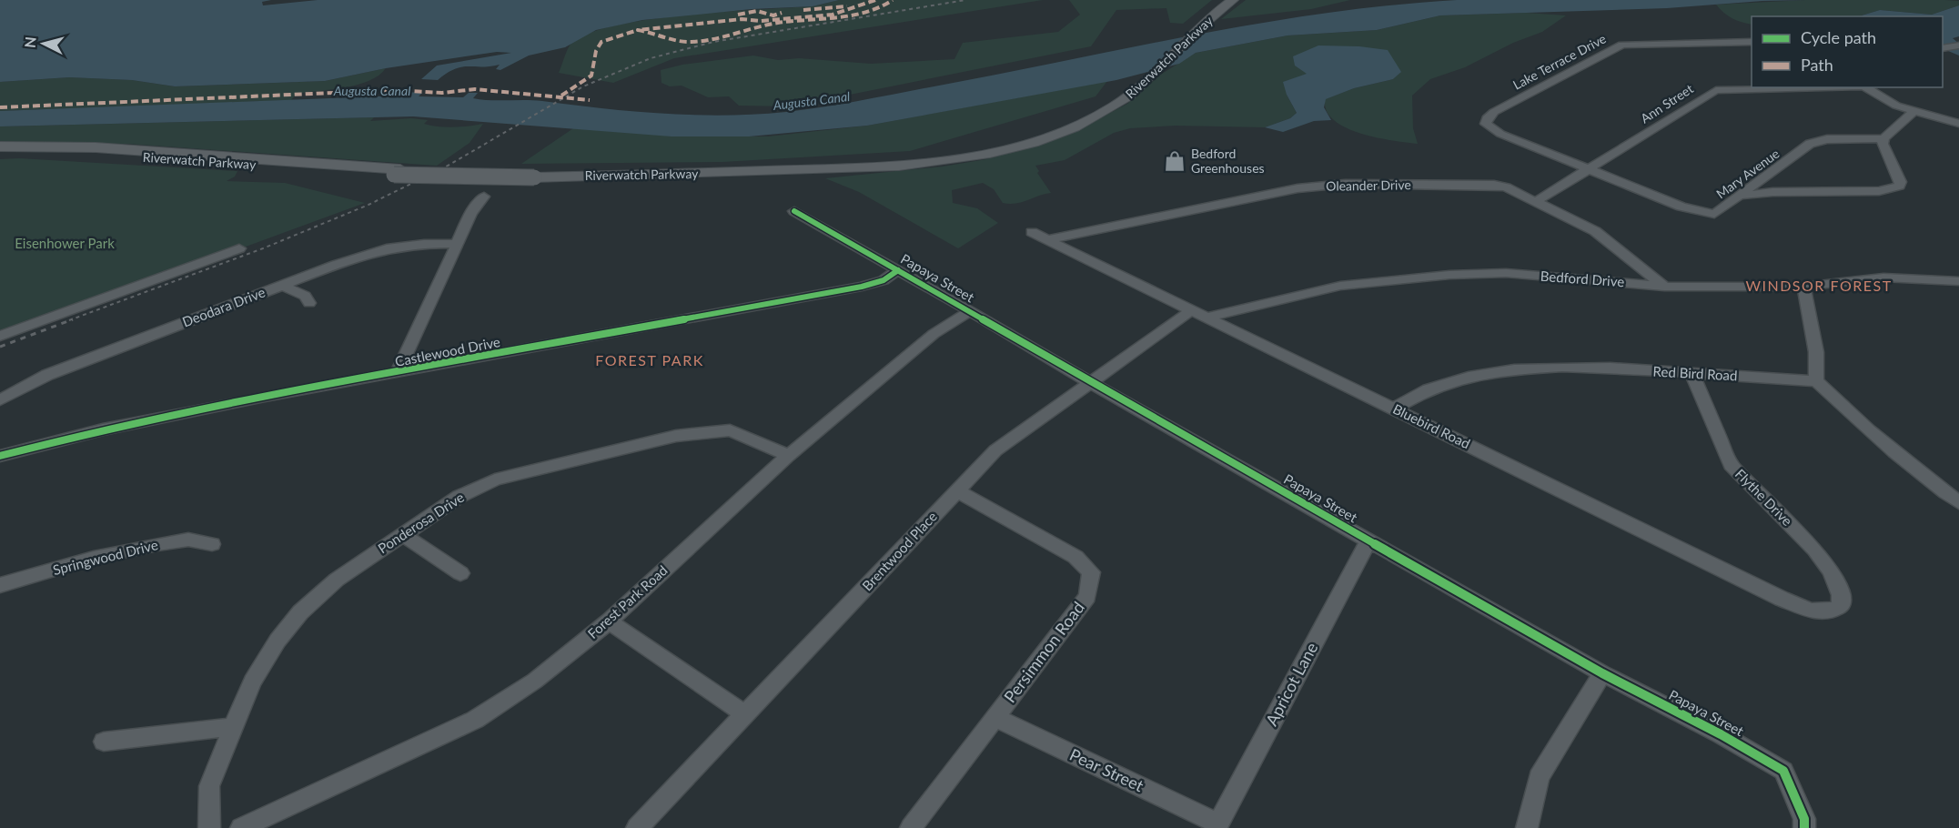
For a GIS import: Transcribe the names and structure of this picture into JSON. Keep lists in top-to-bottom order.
{
  "streets": {
    "main road": ["Riverwatch Parkway"],
    "street": [
      "Lake Terrace Drive",
      "Ann Street",
      "Mary Avenue",
      "Oleander Drive",
      "Papaya Street",
      "Bedford Drive",
      "Deodara Drive",
      "Castlewood Drive",
      "Red Bird Road",
      "Bluebird Road",
      "Flythe Drive",
      "Ponderosa Drive",
      "Brentwood Place",
      "Springwood Drive",
      "Forest Park Road",
      "Persimmon Road",
      "Apricot Lane",
      "Pear Street"
    ]
  },
  "crossings": [
    ["Lake Terrace Drive", "Mary Avenue"],
    ["Ann Street", "Mary Avenue"],
    ["Ann Street", "Oleander Drive"],
    ["Oleander Drive", "Bedford Drive"],
    ["Oleander Drive", "Bluebird Road"],
    ["Papaya Street", "Castlewood Drive"],
    ["Papaya Street", "Brentwood Place"],
    ["Papaya Street", "Forest Park Road"],
    ["Papaya Street", "Apricot Lane"],
    ["Bedford Drive", "Bluebird Road"],
    ["Red Bird Road", "Bluebird Road"],
    ["Red Bird Road", "Flythe Drive"],
    ["Bluebird Road", "Flythe Drive"],
    ["Bluebird Road", "Brentwood Place"],
    ["Ponderosa Drive", "Forest Park Road"],
    ["Brentwood Place", "Persimmon Road"],
    ["Persimmon Road", "Pear Street"],
    ["Apricot Lane", "Pear Street"]
  ],
  "districts": ["WINDSOR FOREST", "FOREST PARK"],
  "water": ["Augusta Canal"],
  "parks": ["Eisenhower Park"],
  "places": {
    "shop": ["Bedford Greenhouses"]
  },
  "legend": ["Cycle path", "Path"],
  "north": "left"
}
